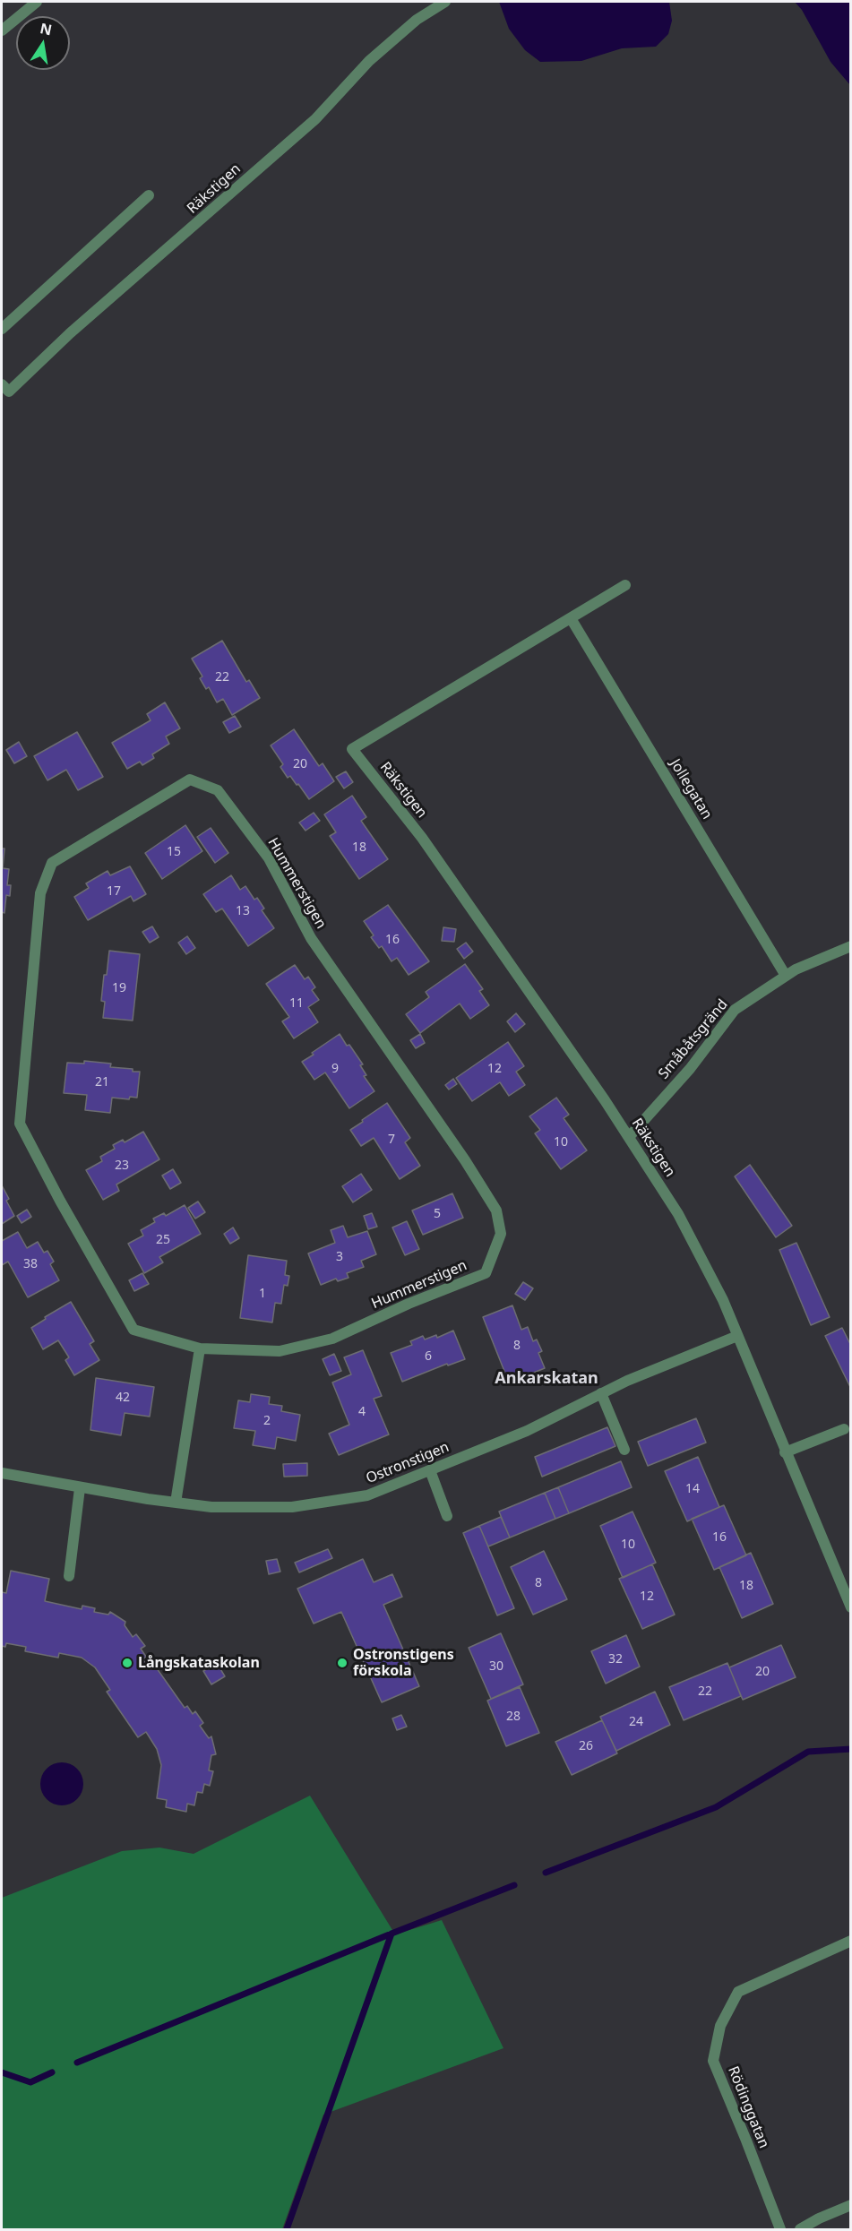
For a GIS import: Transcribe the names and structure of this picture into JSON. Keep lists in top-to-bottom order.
{
  "streets": {
    "street": [
      "Räkstigen",
      "Jollegatan",
      "Hummerstigen",
      "Småbåtsgränd",
      "Ostronstigen",
      "Rödinggatan"
    ]
  },
  "crossings": [
    ["Räkstigen", "Jollegatan"],
    ["Räkstigen", "Småbåtsgränd"],
    ["Räkstigen", "Ostronstigen"],
    ["Jollegatan", "Småbåtsgränd"]
  ],
  "districts": ["Ankarskatan"],
  "places": ["Långskataskolan", "Ostronstigens förskola"],
  "house_numbers": [
    "22",
    "20",
    "18",
    "15",
    "17",
    "13",
    "16",
    "19",
    "11",
    "9",
    "12",
    "21",
    "7",
    "10",
    "23",
    "5",
    "25",
    "3",
    "38",
    "1",
    "8",
    "6",
    "42",
    "4",
    "2",
    "14",
    "16",
    "10",
    "8",
    "18",
    "12",
    "32",
    "30",
    "20",
    "22",
    "28",
    "24",
    "26"
  ],
  "north": "top"
}
